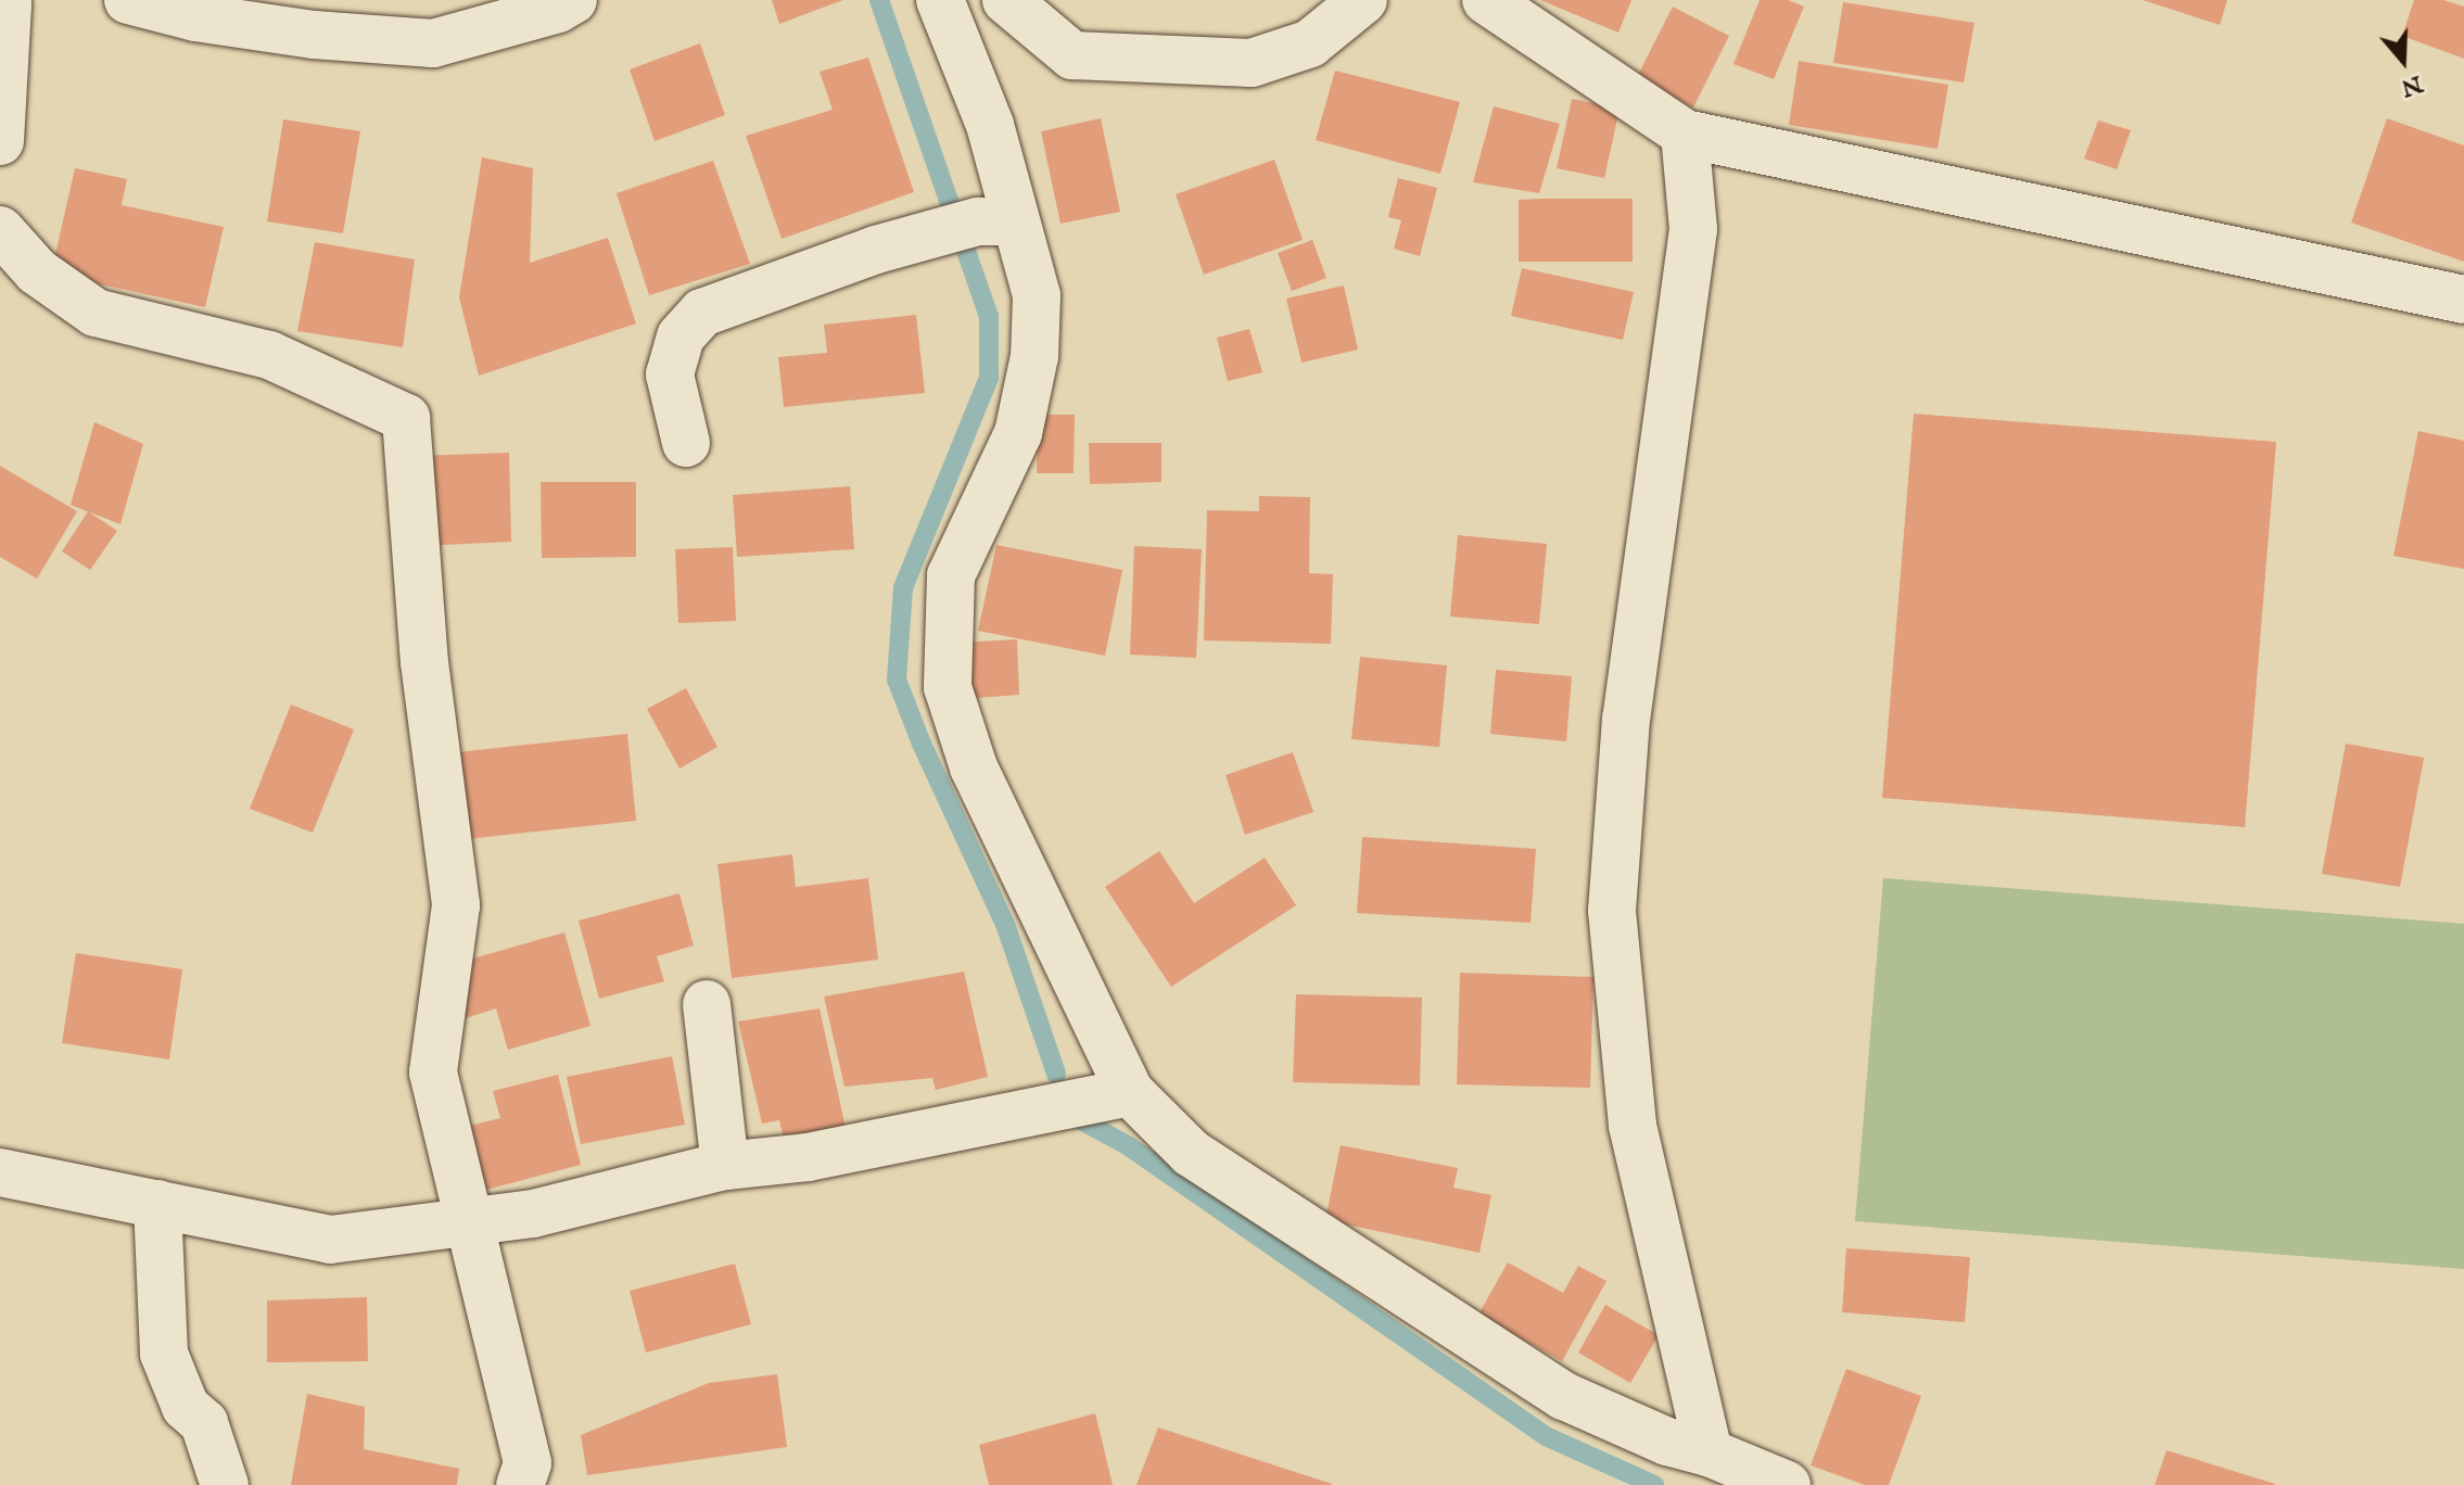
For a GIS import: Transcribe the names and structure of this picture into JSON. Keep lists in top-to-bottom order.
{
  "north": "bottom"
}
